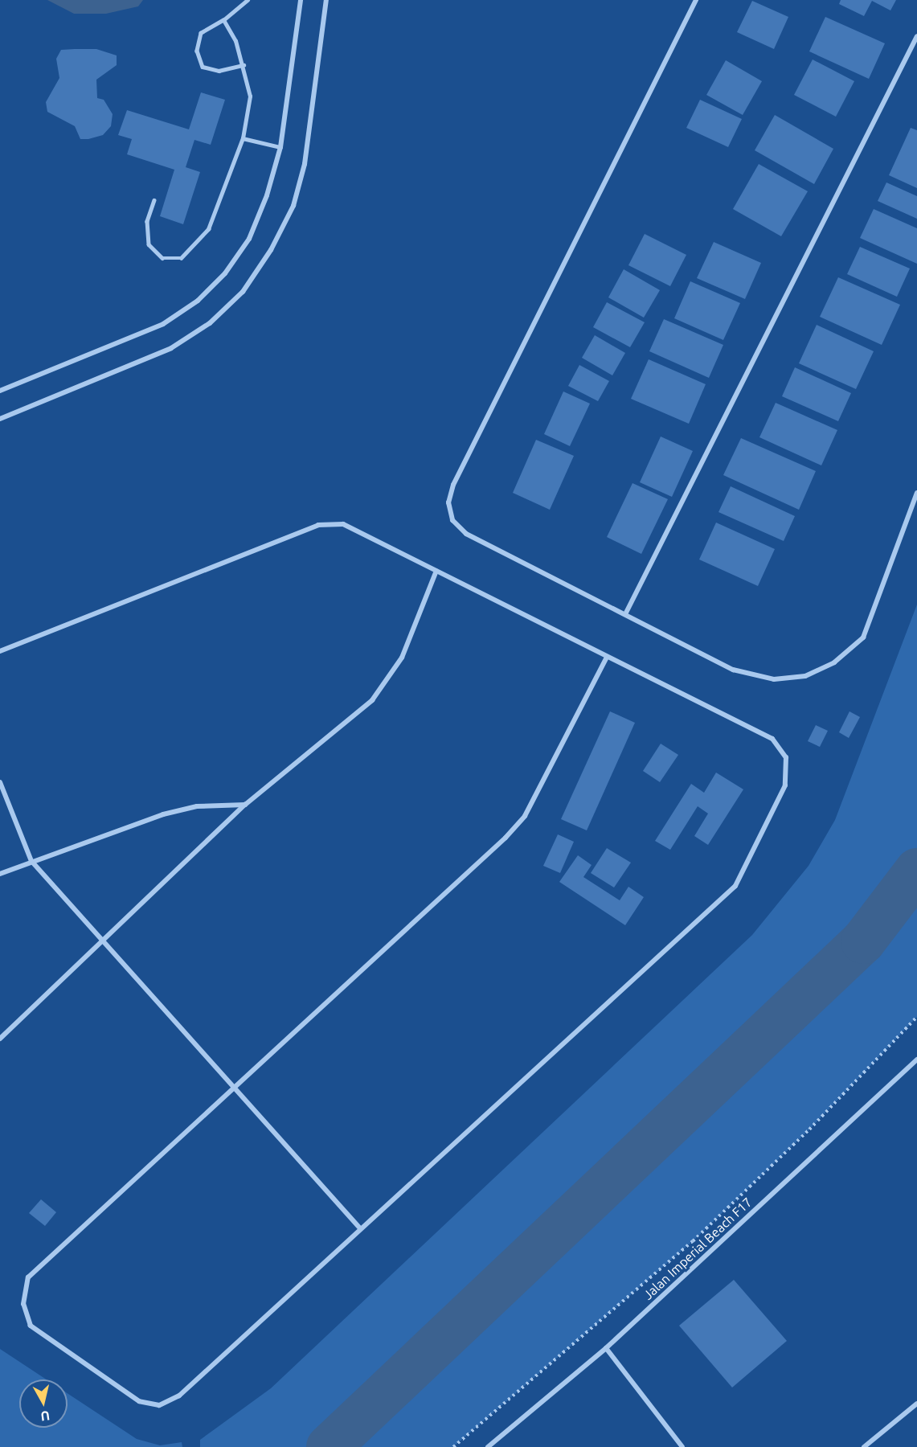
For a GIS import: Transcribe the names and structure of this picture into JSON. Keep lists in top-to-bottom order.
{
  "streets": {
    "street": ["Jalan Imperial Beach F17"]
  },
  "north": "bottom"
}
